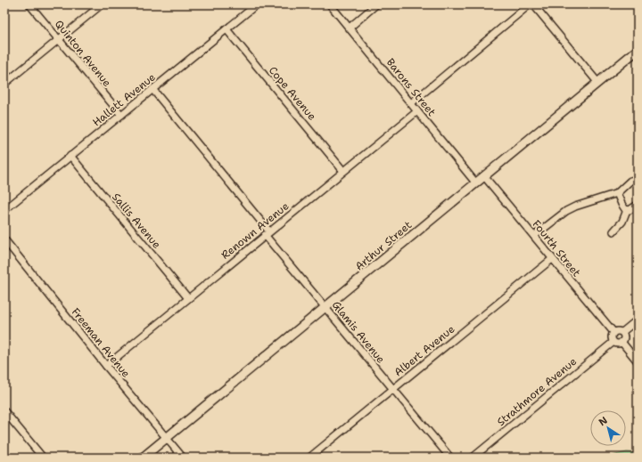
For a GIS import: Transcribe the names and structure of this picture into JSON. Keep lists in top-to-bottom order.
{
  "streets": {
    "street": [
      "Quinton Avenue",
      "Barons Street",
      "Cope Avenue",
      "Hallett Avenue",
      "Sallis Avenue",
      "Renown Avenue",
      "Arthur Street",
      "Fourth Street",
      "Glamis Avenue",
      "Freeman Avenue",
      "Albert Avenue",
      "Strathmore Avenue"
    ]
  },
  "crossings": [
    ["Quinton Avenue", "Hallett Avenue"],
    ["Barons Street", "Renown Avenue"],
    ["Barons Street", "Arthur Street"],
    ["Cope Avenue", "Hallett Avenue"],
    ["Cope Avenue", "Renown Avenue"],
    ["Hallett Avenue", "Sallis Avenue"],
    ["Hallett Avenue", "Glamis Avenue"],
    ["Sallis Avenue", "Renown Avenue"],
    ["Renown Avenue", "Glamis Avenue"],
    ["Renown Avenue", "Freeman Avenue"],
    ["Arthur Street", "Fourth Street"],
    ["Arthur Street", "Glamis Avenue"],
    ["Arthur Street", "Freeman Avenue"],
    ["Fourth Street", "Albert Avenue"],
    ["Fourth Street", "Strathmore Avenue"],
    ["Glamis Avenue", "Albert Avenue"]
  ],
  "north": "top left"
}
